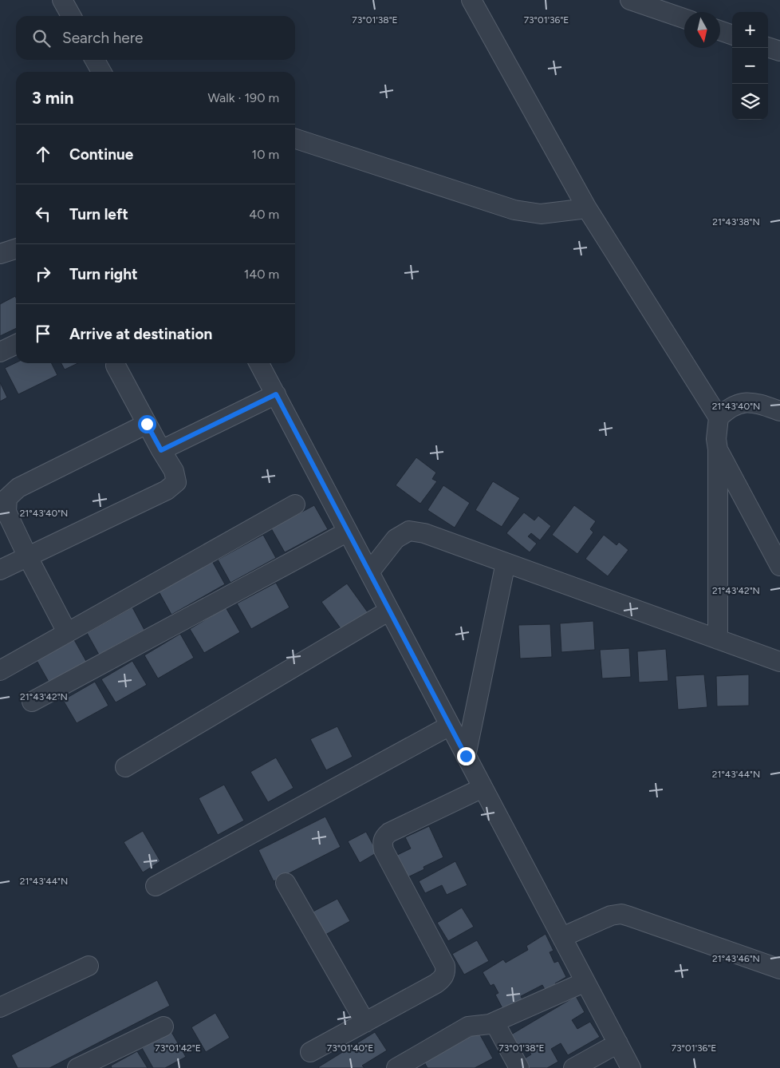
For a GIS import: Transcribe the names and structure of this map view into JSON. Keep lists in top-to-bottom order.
{
  "north": "bottom",
  "page": {
    "map_buttons": ["+", "−"],
    "search": "Search here",
    "heading": ["3 min", "Walk · 190 m"],
    "list": [
      ["Continue", "10 m"],
      ["Turn left", "40 m"],
      ["Turn right", "140 m"],
      "Arrive at destination"
    ]
  },
  "coordinates": [
    "73°01'38\"E",
    "73°01'36\"E",
    "21°43'38\"N",
    "21°43'40\"N",
    "21°43'42\"N",
    "21°43'44\"N",
    "21°43'46\"N",
    "73°01'42\"E",
    "73°01'40\"E"
  ]
}
